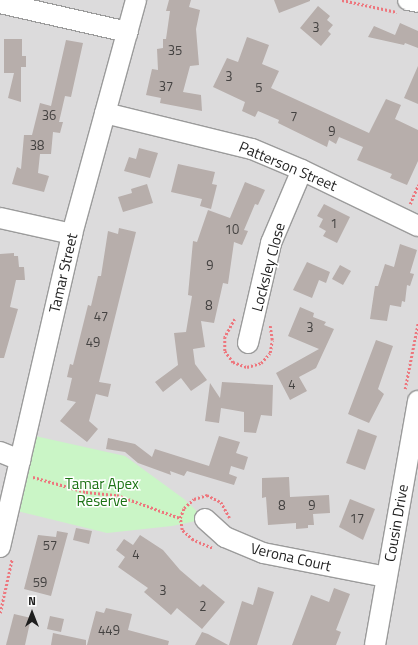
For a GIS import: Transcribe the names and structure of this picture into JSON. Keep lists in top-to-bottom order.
{
  "streets": {
    "street": [
      "Patterson Street",
      "Locksley Close",
      "Tamar Street",
      "Cousin Drive",
      "Verona Court"
    ]
  },
  "crossings": [
    ["Patterson Street", "Locksley Close"],
    ["Patterson Street", "Tamar Street"],
    ["Cousin Drive", "Verona Court"]
  ],
  "parks": ["Tamar Apex Reserve"],
  "house_numbers": [
    "3",
    "35",
    "3",
    "37",
    "5",
    "36",
    "7",
    "9",
    "38",
    "1",
    "10",
    "9",
    "8",
    "47",
    "3",
    "49",
    "4",
    "8",
    "9",
    "17",
    "57",
    "4",
    "59",
    "3",
    "2",
    "449"
  ],
  "north": "top"
}
